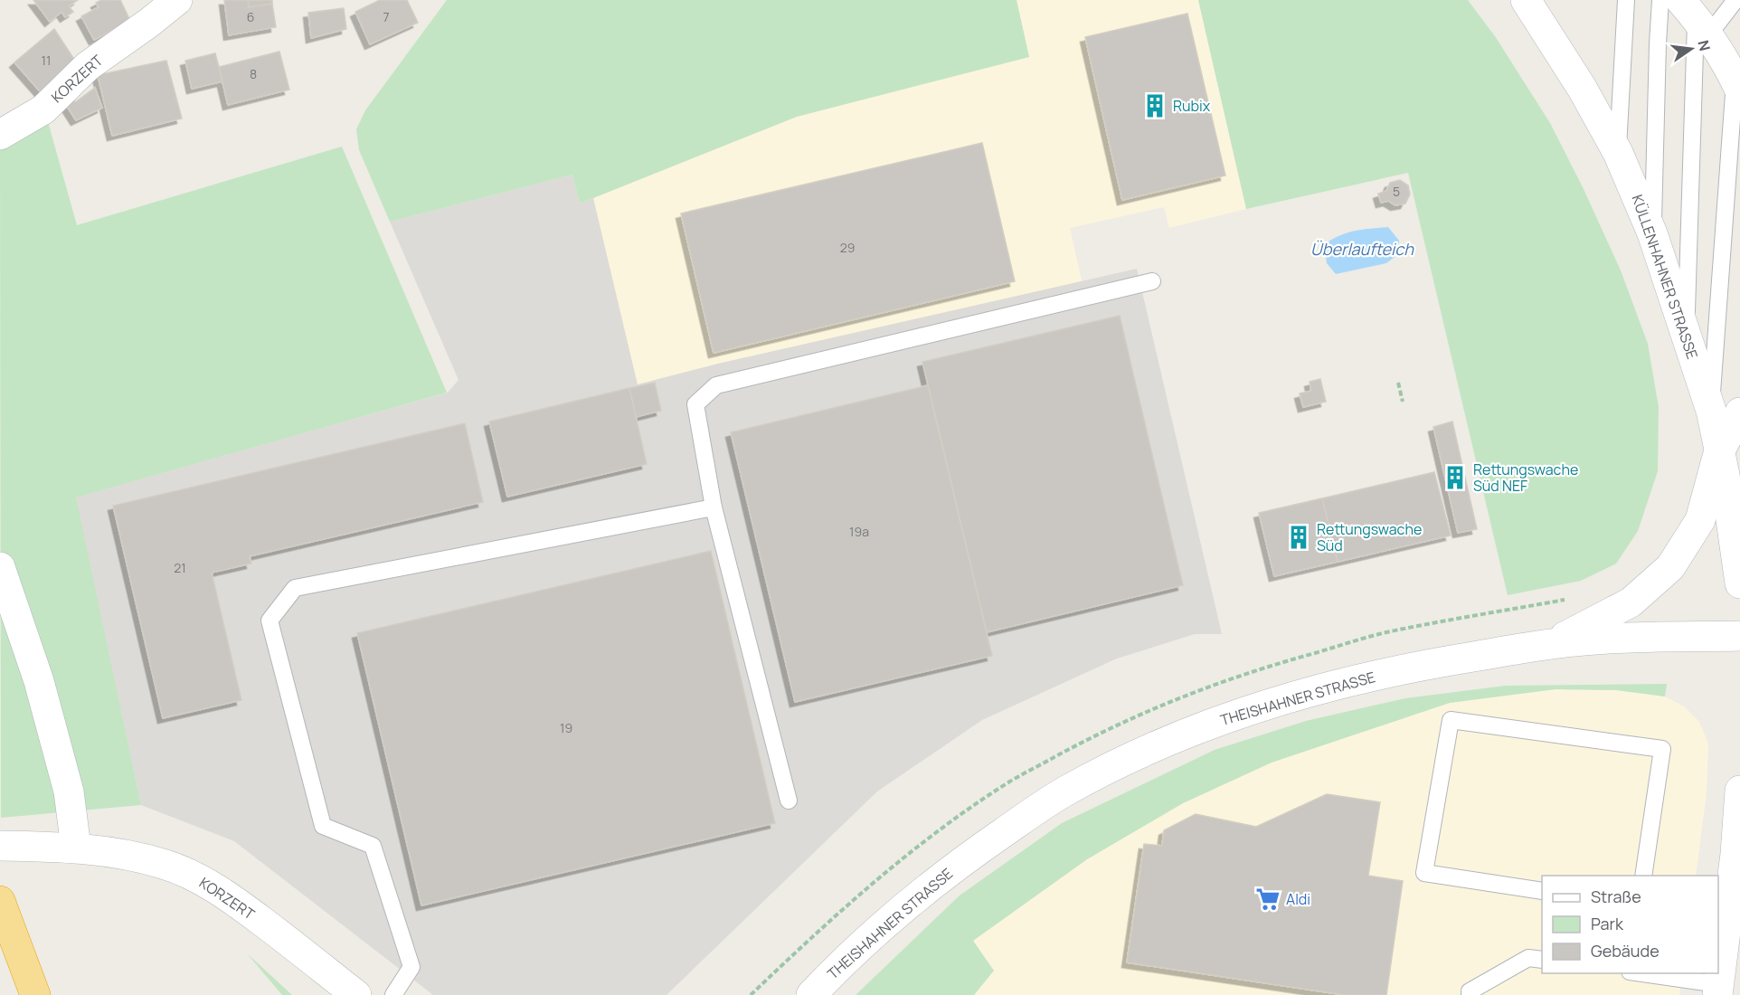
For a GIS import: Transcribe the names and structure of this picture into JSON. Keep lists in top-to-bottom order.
{
  "streets": {
    "street": ["KORZERT", "KÜLLENHAHNER STRASSE", "THEISHAHNER STRASSE"]
  },
  "water": ["Überlaufteich"],
  "places": {
    "building": ["Rubix", "Rettungswache Süd NEF", "Rettungswache Süd"],
    "supermarket": ["Aldi"]
  },
  "house_numbers": [
    "6",
    "7",
    "11",
    "8",
    "5",
    "29",
    "19a",
    "21",
    "19"
  ],
  "legend": ["Straße", "Park", "Gebäude"],
  "north": "right"
}
